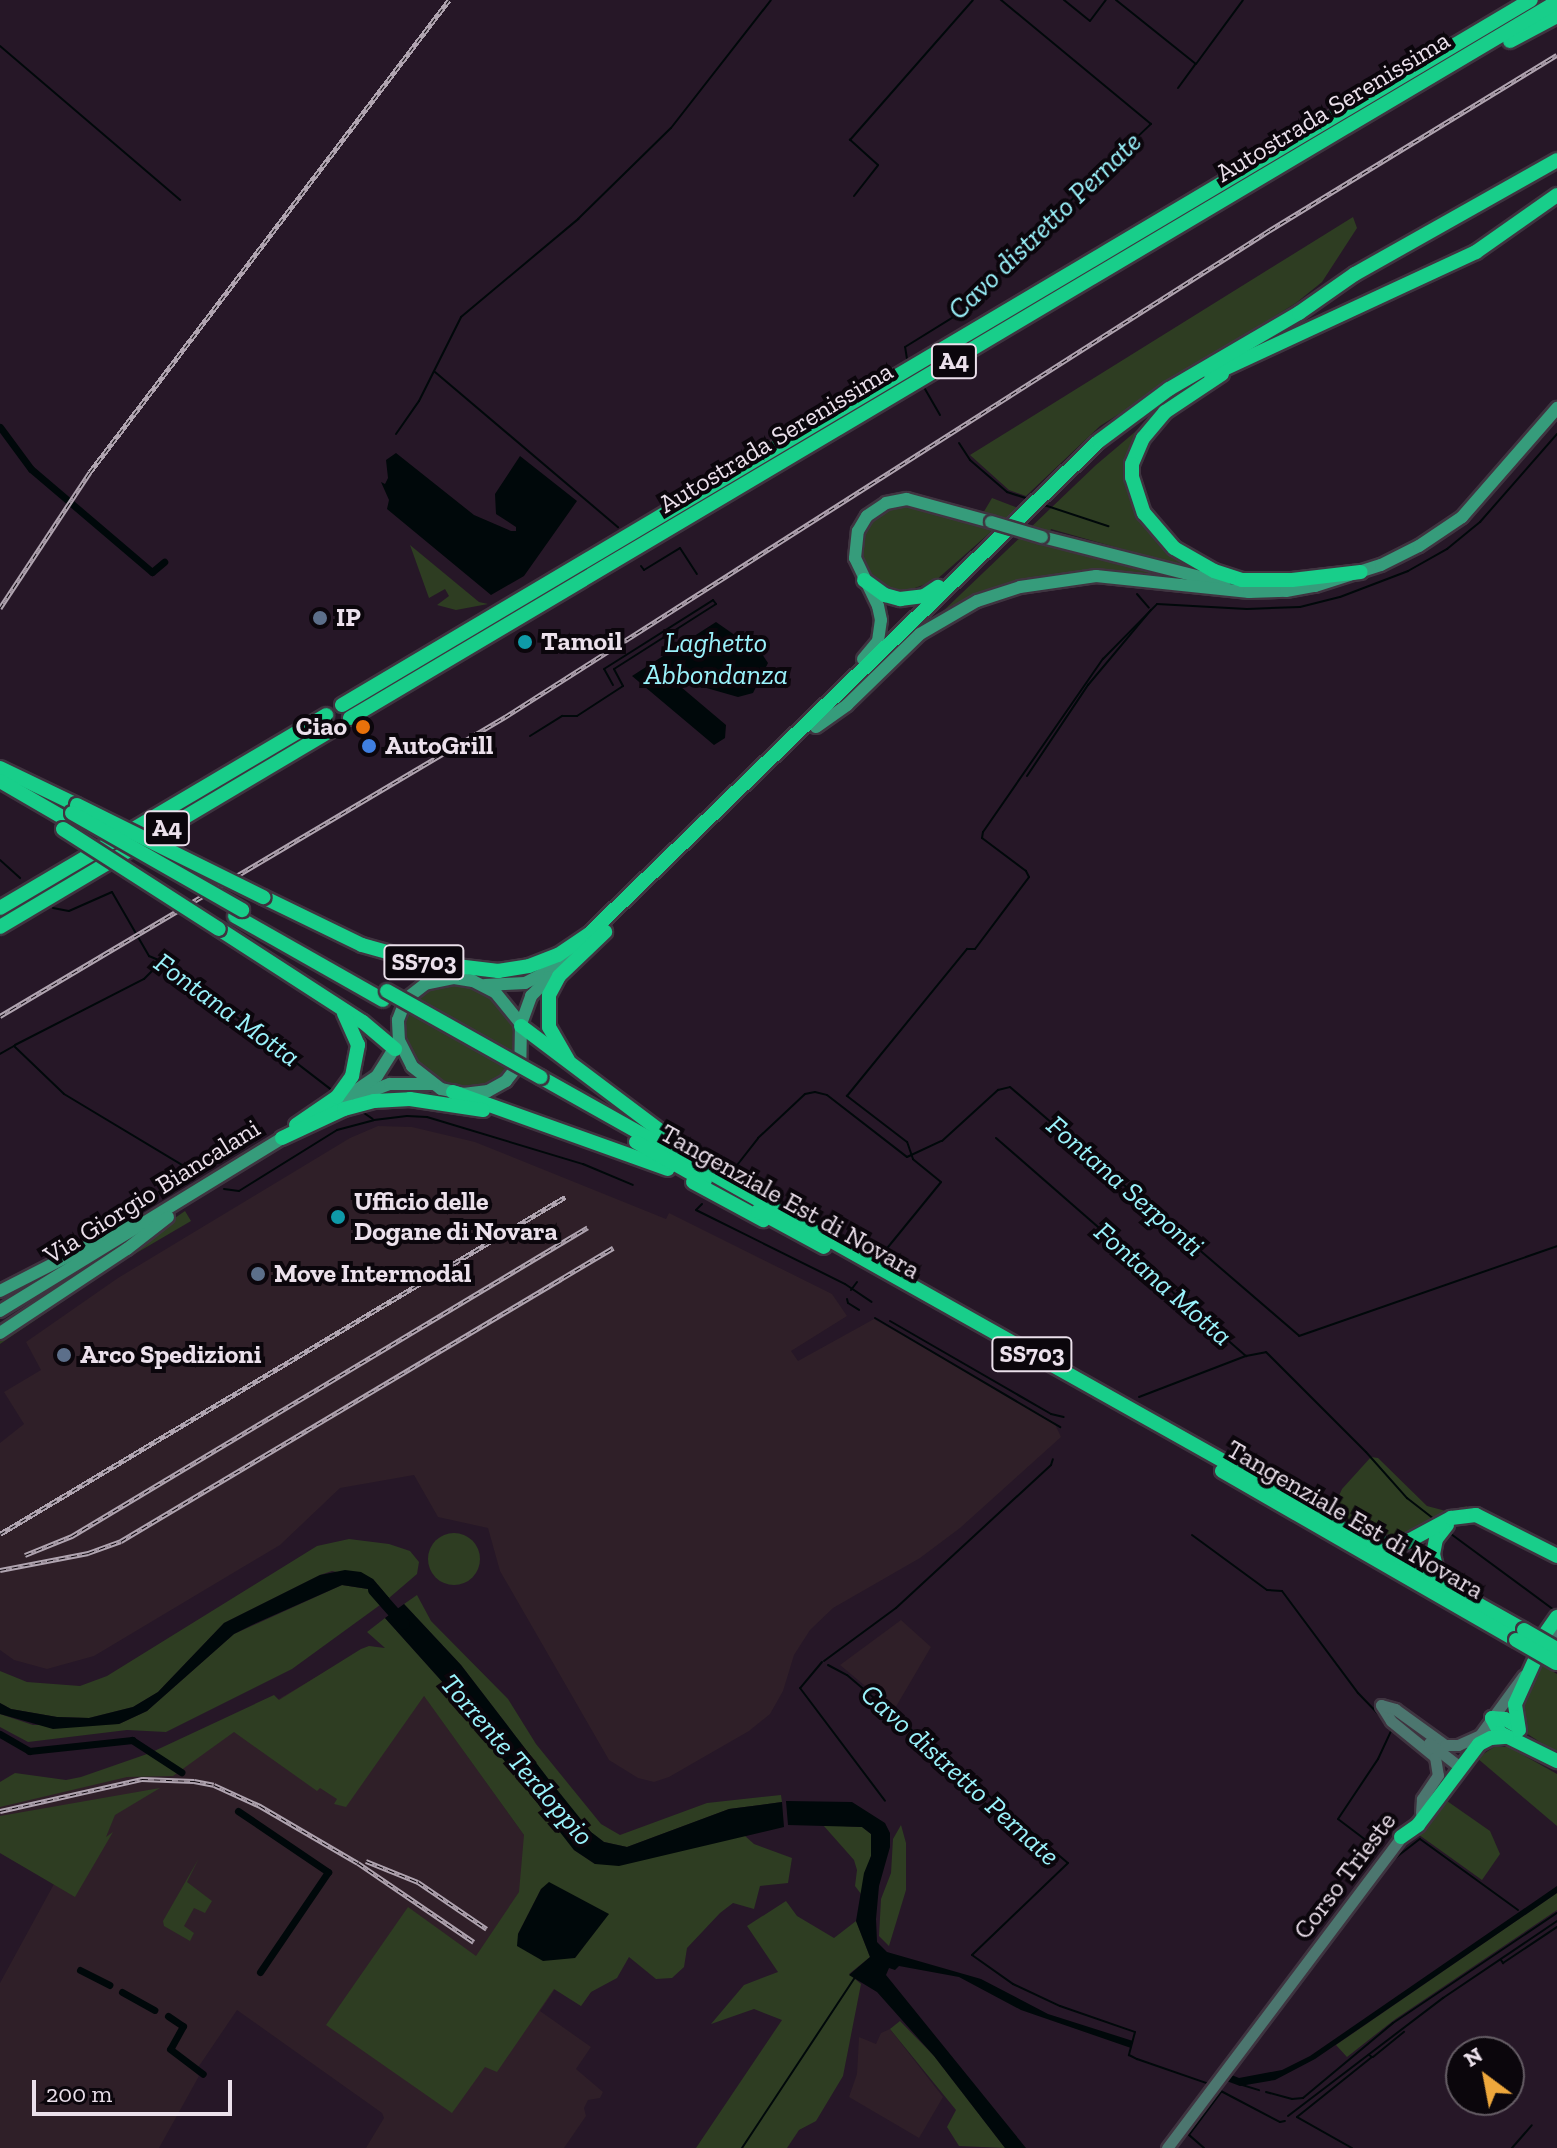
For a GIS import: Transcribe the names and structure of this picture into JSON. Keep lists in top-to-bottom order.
{
  "streets": {
    "highway": [
      "Autostrada Serenissima",
      "A4",
      "SS703",
      "Tangenziale Est di Novara"
    ],
    "main road": ["Via Giorgio Biancalani", "Corso Trieste"]
  },
  "crossings": [
    ["SS703", "Via Giorgio Biancalani"],
    ["SS703", "Tangenziale Est di Novara"]
  ],
  "water": [
    "Cavo distretto Pernate",
    "Laghetto Abbondanza",
    "Fontana Motta",
    "Fontana Serponti",
    "Torrente Terdoppio"
  ],
  "places": [
    "IP",
    "Tamoil",
    "Ciao",
    "AutoGrill",
    "Ufficio delle Dogane di Novara",
    "Move Intermodal",
    "Arco Spedizioni"
  ],
  "scale_bar": "200 m",
  "north": "top left"
}
